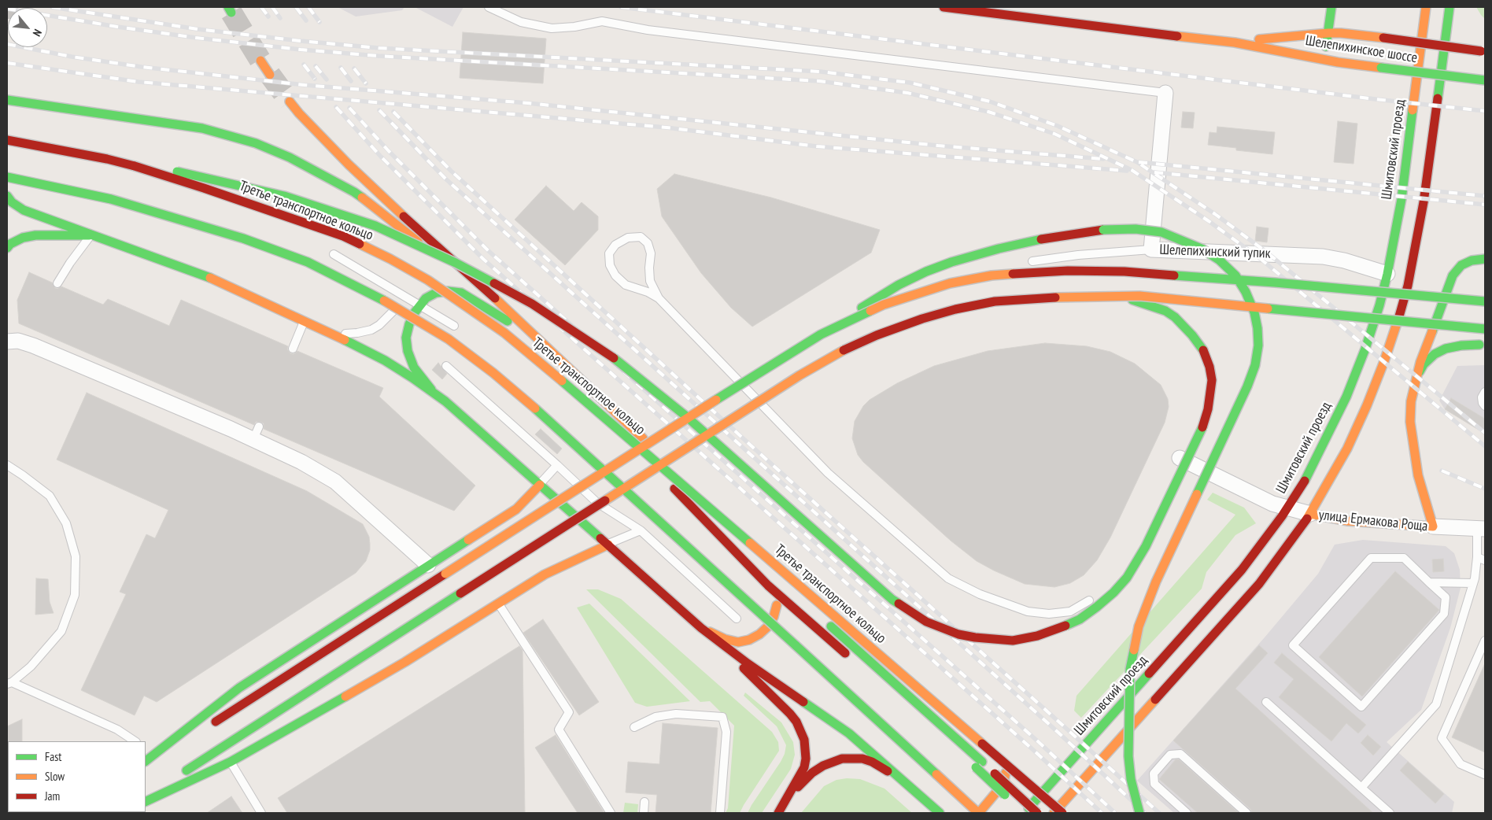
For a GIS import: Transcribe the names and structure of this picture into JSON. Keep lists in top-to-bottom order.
{
  "streets": {
    "main road": [
      "Шелепихинское шоссе",
      "Шмитовский проезд",
      "Третье транспортное кольцо",
      "улица Ермакова Роща"
    ],
    "street": ["Шелепихинский тупик"]
  },
  "crossings": [
    ["Шмитовский проезд", "Шелепихинский тупик"],
    ["Шмитовский проезд", "улица Ермакова Роща"]
  ],
  "legend": ["Fast", "Slow", "Jam"],
  "north": "bottom right"
}
